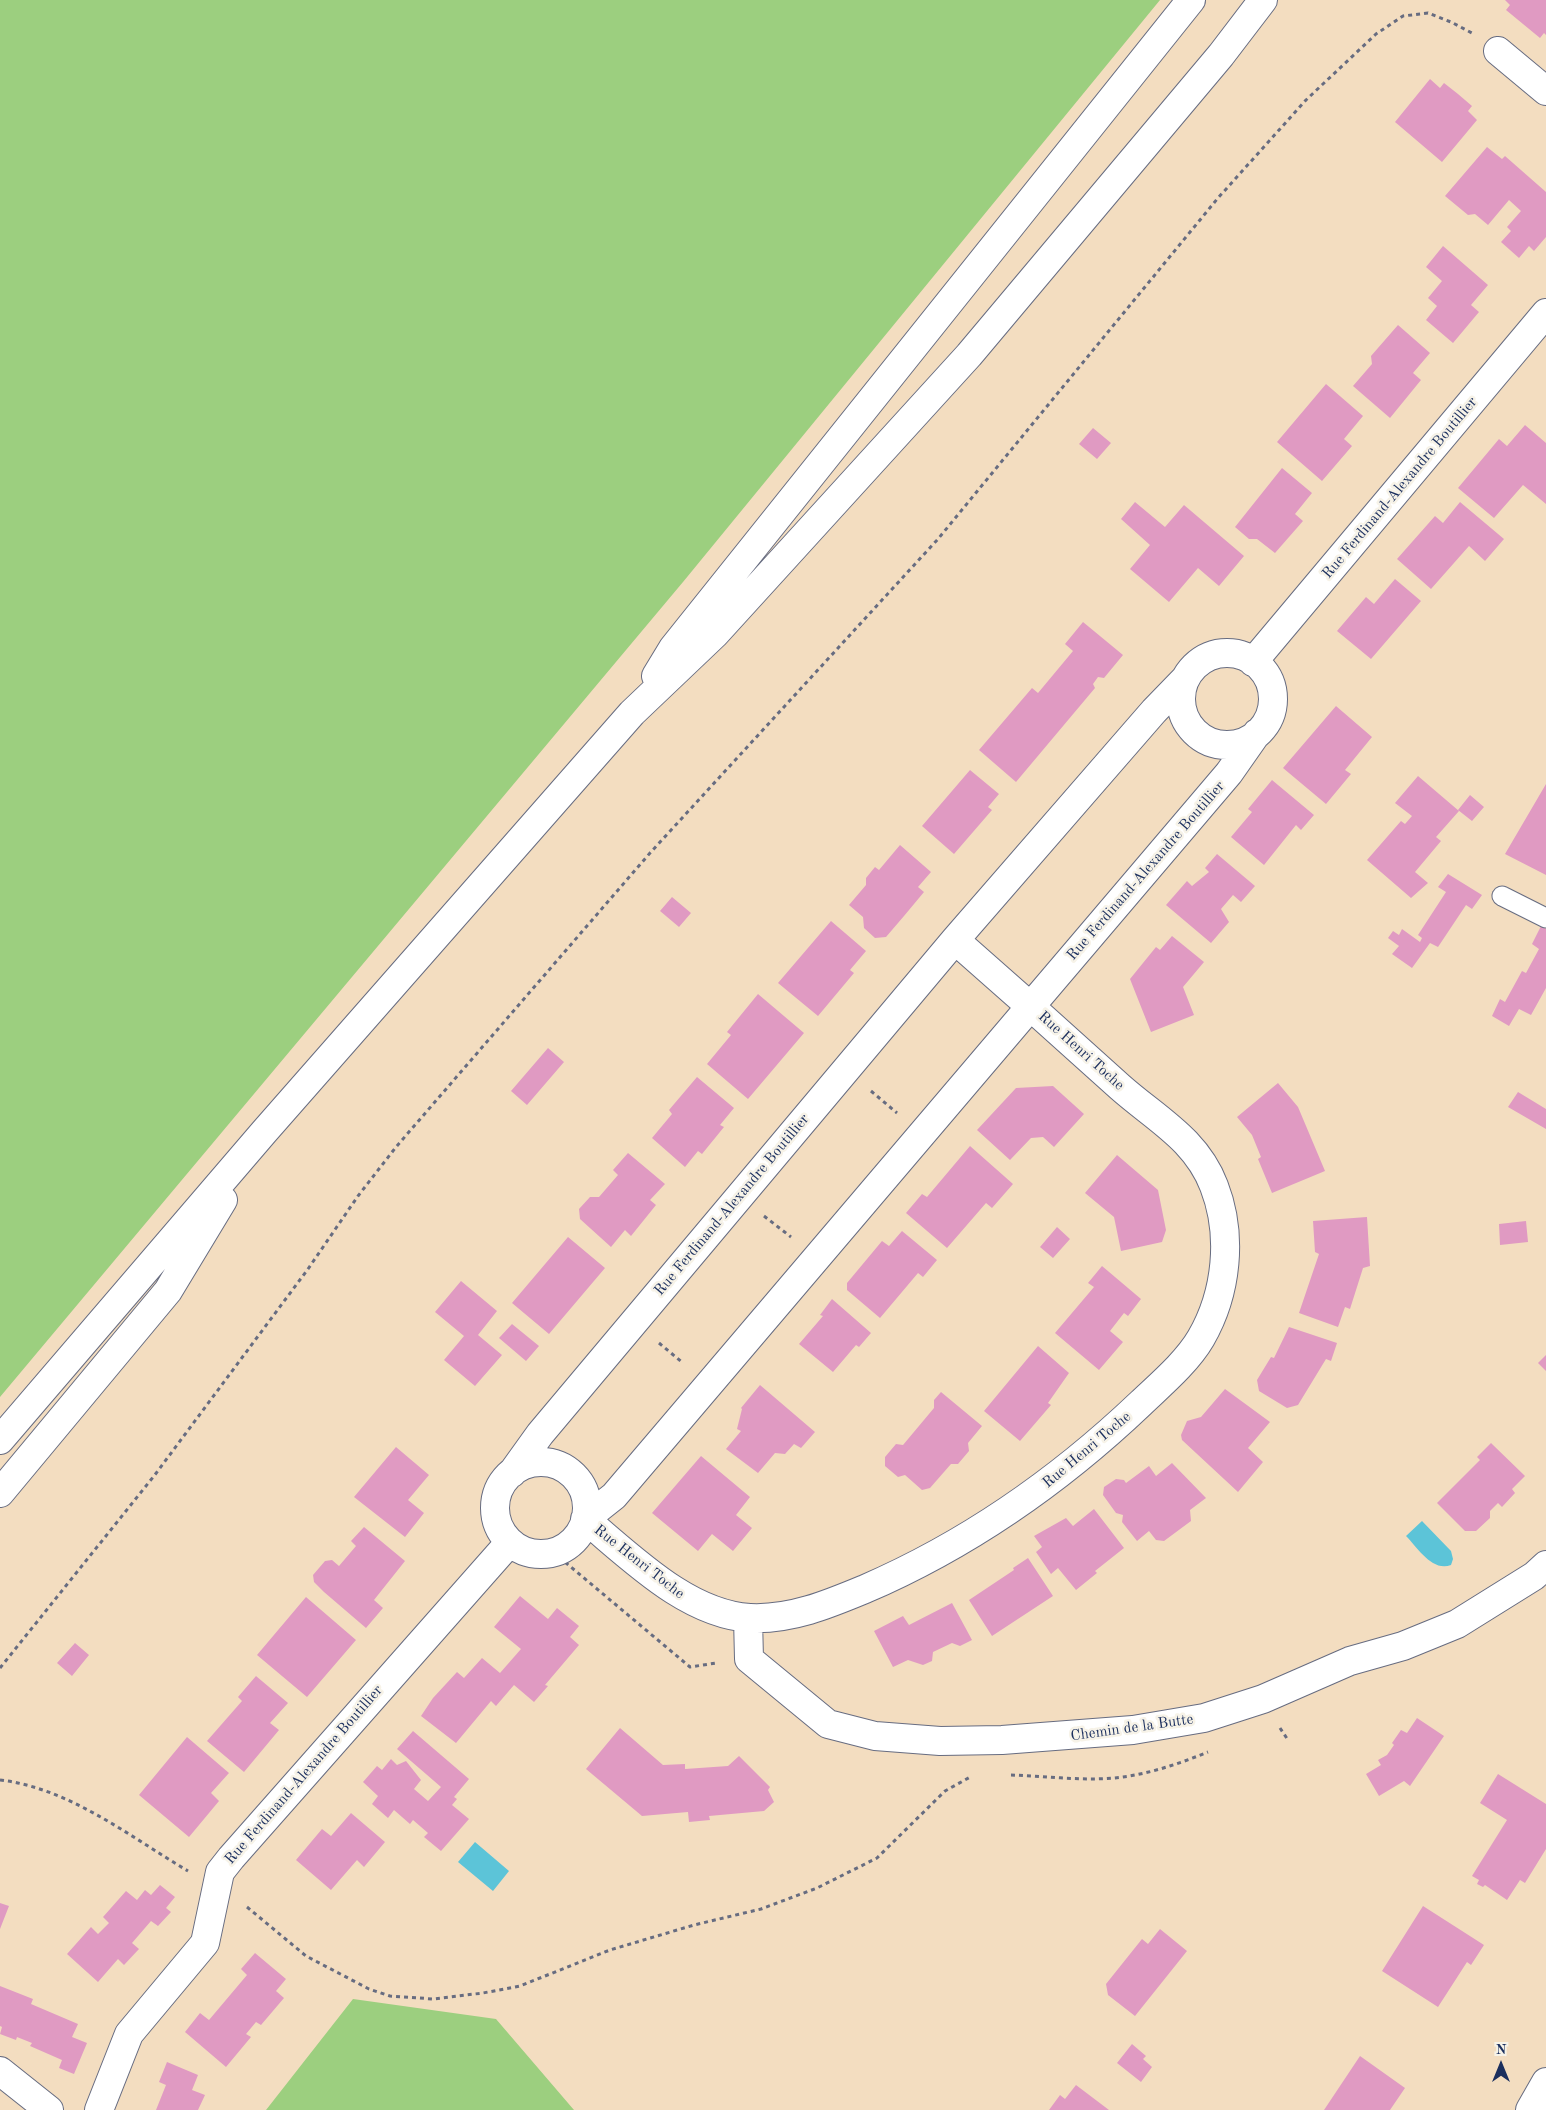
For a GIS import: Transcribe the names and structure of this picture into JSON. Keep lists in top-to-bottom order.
{
  "streets": {
    "street": ["Rue Ferdinand-Alexandre Boutillier", "Rue Henri Toche", "Chemin de la Butte"]
  },
  "crossings": [
    ["Rue Ferdinand-Alexandre Boutillier", "Rue Henri Toche"]
  ],
  "north": "top"
}
